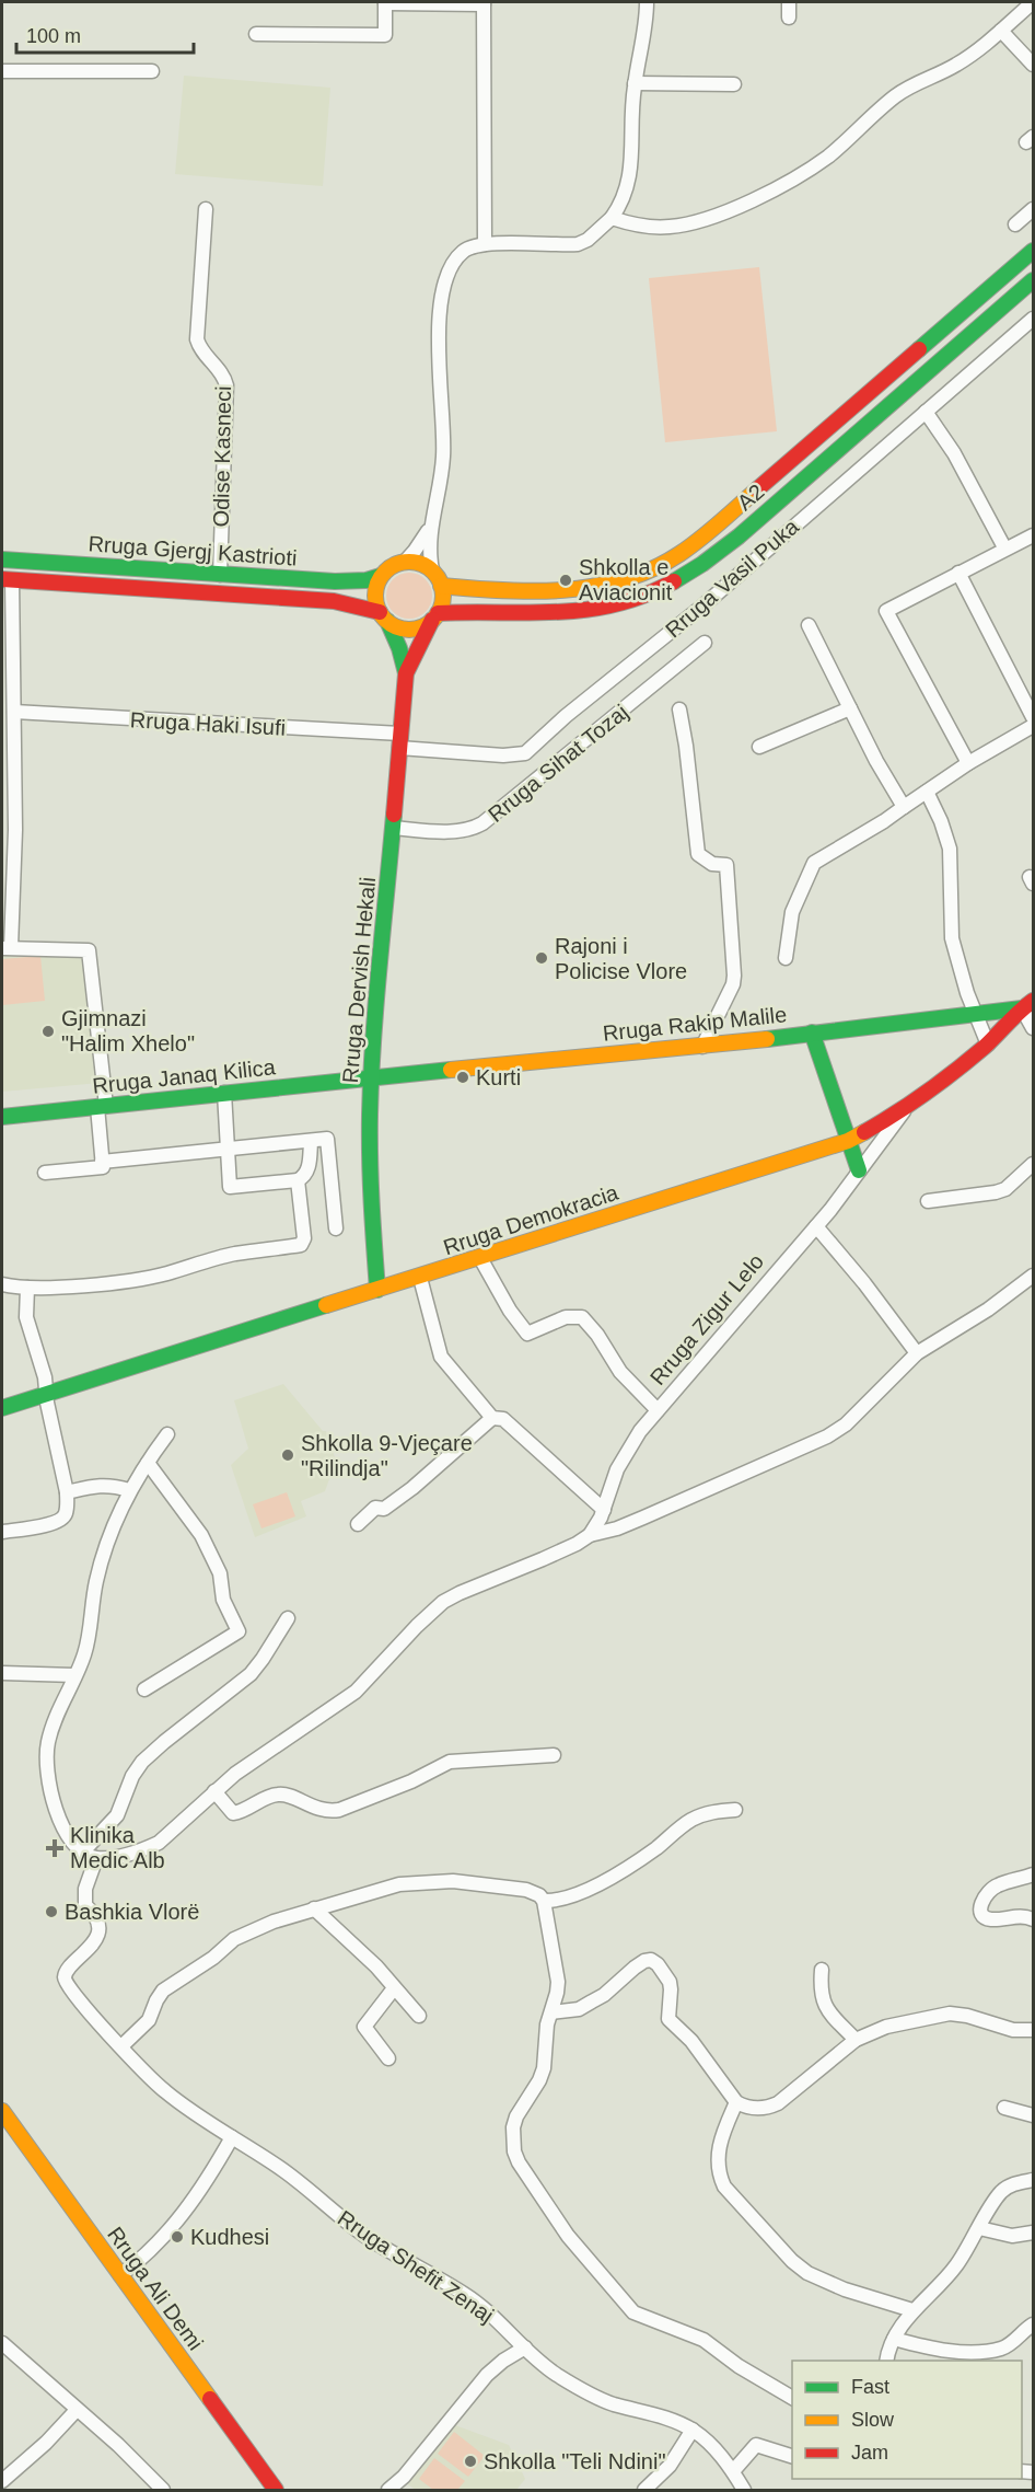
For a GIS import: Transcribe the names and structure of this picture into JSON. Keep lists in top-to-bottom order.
{
  "streets": {
    "main road": [
      "A2",
      "Rruga Gjergj Kastrioti",
      "Rruga Dervish Hekali",
      "Rruga Rakip Malile",
      "Rruga Janaq Kilica",
      "Rruga Demokracia",
      "Rruga Ali Demi"
    ],
    "street": [
      "Odise Kasneci",
      "Rruga Vasil Puka",
      "Rruga Haki Isufi",
      "Rruga Sihat Tozaj",
      "Rruga Zigur Lelo",
      "Rruga Shefit Zenaj"
    ]
  },
  "crossings": [
    ["Odise Kasneci", "Rruga Gjergj Kastrioti"],
    ["A2", "Rruga Gjergj Kastrioti"],
    ["A2", "Rruga Dervish Hekali"],
    ["Rruga Gjergj Kastrioti", "Rruga Dervish Hekali"],
    ["Rruga Vasil Puka", "Rruga Haki Isufi"],
    ["Rruga Vasil Puka", "Rruga Dervish Hekali"],
    ["Rruga Haki Isufi", "Rruga Dervish Hekali"],
    ["Rruga Sihat Tozaj", "Rruga Dervish Hekali"],
    ["Rruga Dervish Hekali", "Rruga Rakip Malile"],
    ["Rruga Dervish Hekali", "Rruga Janaq Kilica"],
    ["Rruga Dervish Hekali", "Rruga Demokracia"],
    ["Rruga Rakip Malile", "Rruga Janaq Kilica"],
    ["Rruga Rakip Malile", "Rruga Demokracia"],
    ["Rruga Demokracia", "Rruga Zigur Lelo"]
  ],
  "places": {
    "other": [
      "Shkolla e Aviacionit",
      "Rajoni i Policise Vlore",
      "Gjimnazi \"Halim Xhelo\"",
      "Kurti",
      "Shkolla 9-Vjeçare \"Rilindja\"",
      "Bashkia Vlorë",
      "Kudhesi",
      "Shkolla \"Teli Ndini\""
    ],
    "health": ["Klinika Medic Alb"]
  },
  "legend": ["Fast", "Slow", "Jam"],
  "scale_bar": "100 m"
}
